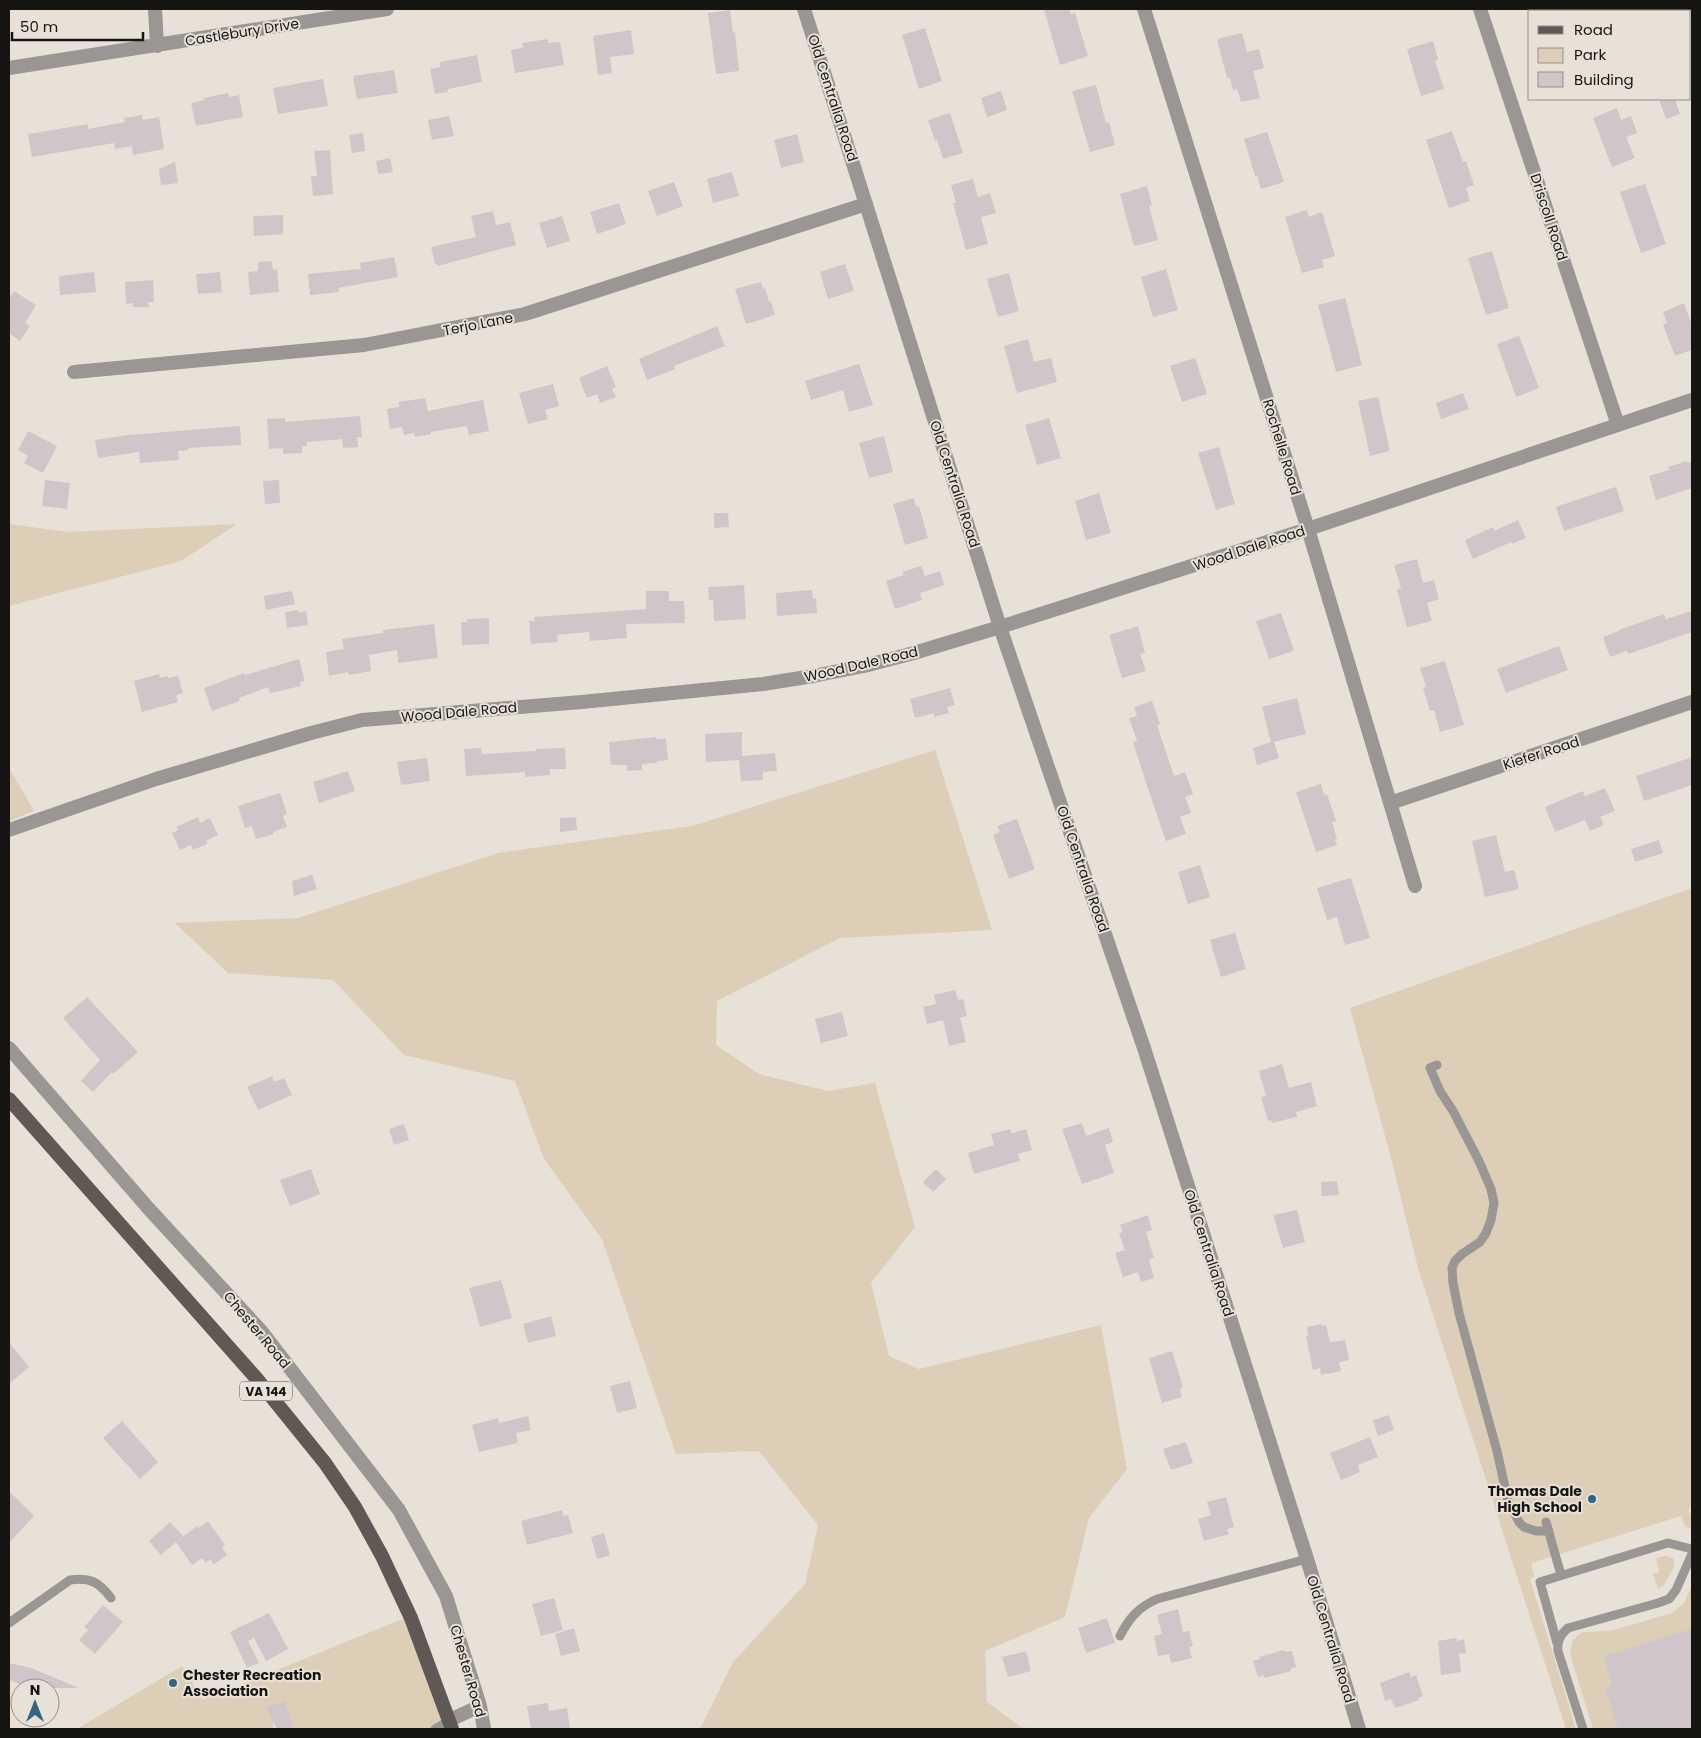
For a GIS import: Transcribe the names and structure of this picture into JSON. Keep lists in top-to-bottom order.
{
  "streets": {
    "main road": ["VA 144"],
    "street": [
      "Castlebury Drive",
      "Old Centralia Road",
      "Driscoll Road",
      "Terjo Lane",
      "Rochelle Road",
      "Wood Dale Road",
      "Kiefer Road",
      "Chester Road"
    ]
  },
  "crossings": [
    ["Old Centralia Road", "Terjo Lane"],
    ["Old Centralia Road", "Wood Dale Road"],
    ["Driscoll Road", "Wood Dale Road"],
    ["Rochelle Road", "Wood Dale Road"],
    ["Rochelle Road", "Kiefer Road"]
  ],
  "places": ["Thomas Dale High School", "Chester Recreation Association"],
  "legend": ["Road", "Park", "Building"],
  "scale_bar": "50 m",
  "north": "top"
}
